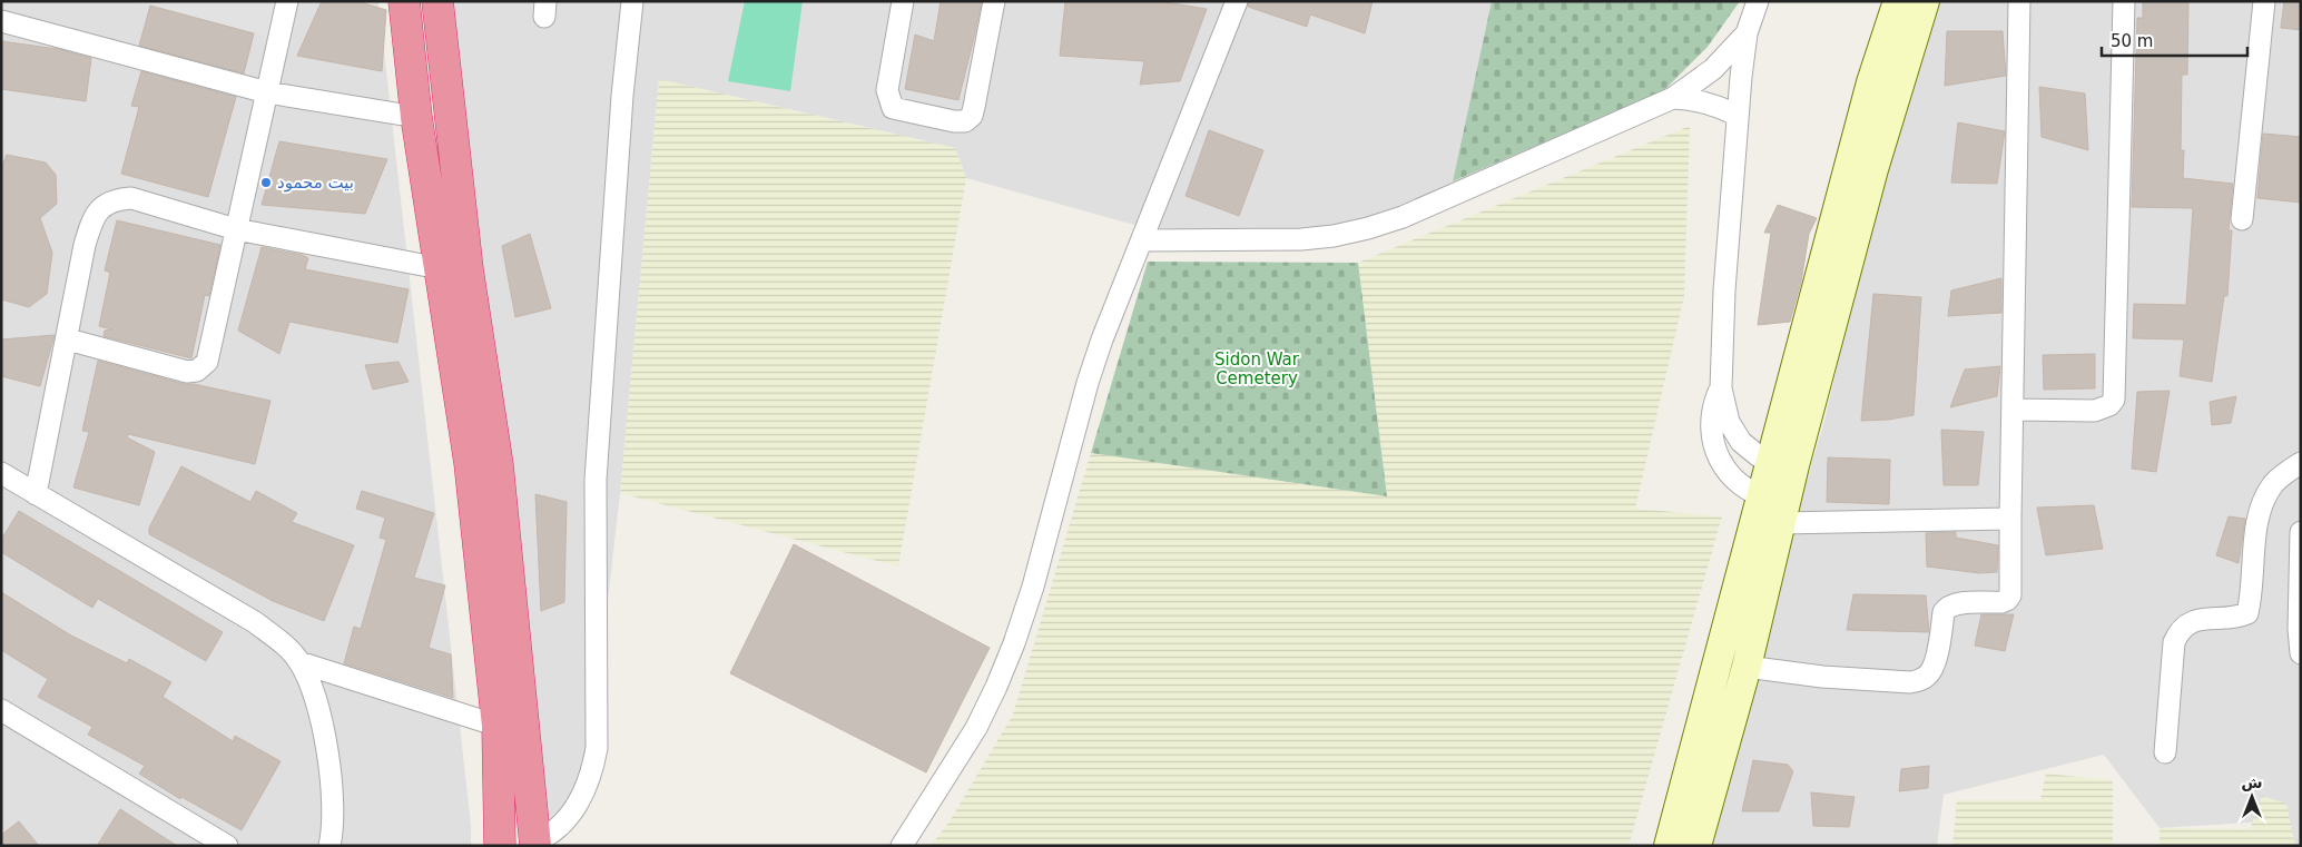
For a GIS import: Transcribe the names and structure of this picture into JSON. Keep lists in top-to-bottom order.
{
  "parks": ["Sidon War Cemetery"],
  "places": ["بيت محمود"],
  "scale_bar": "50 m",
  "north": "top"
}
